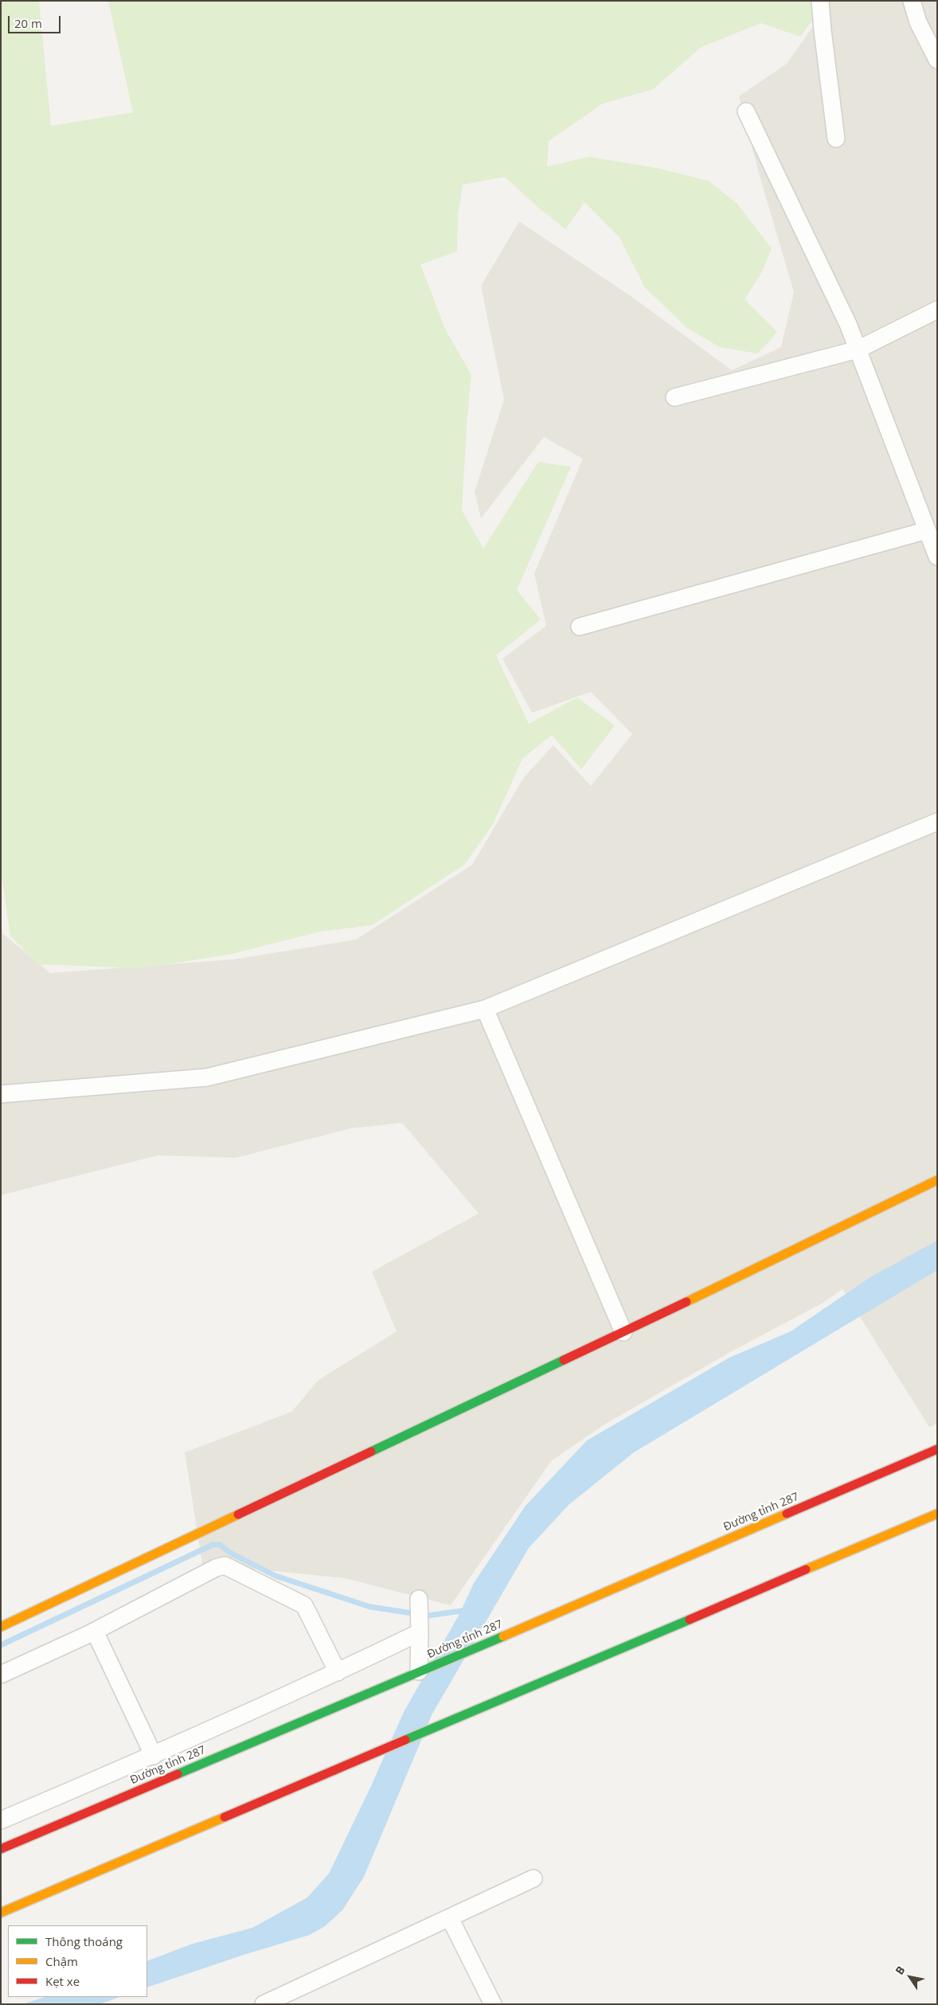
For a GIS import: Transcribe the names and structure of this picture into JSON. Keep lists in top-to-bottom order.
{
  "streets": {
    "main road": ["Đường tỉnh 287"]
  },
  "legend": ["Thông thoáng", "Chậm", "Kẹt xe"],
  "scale_bar": "20 m",
  "north": "top left"
}
